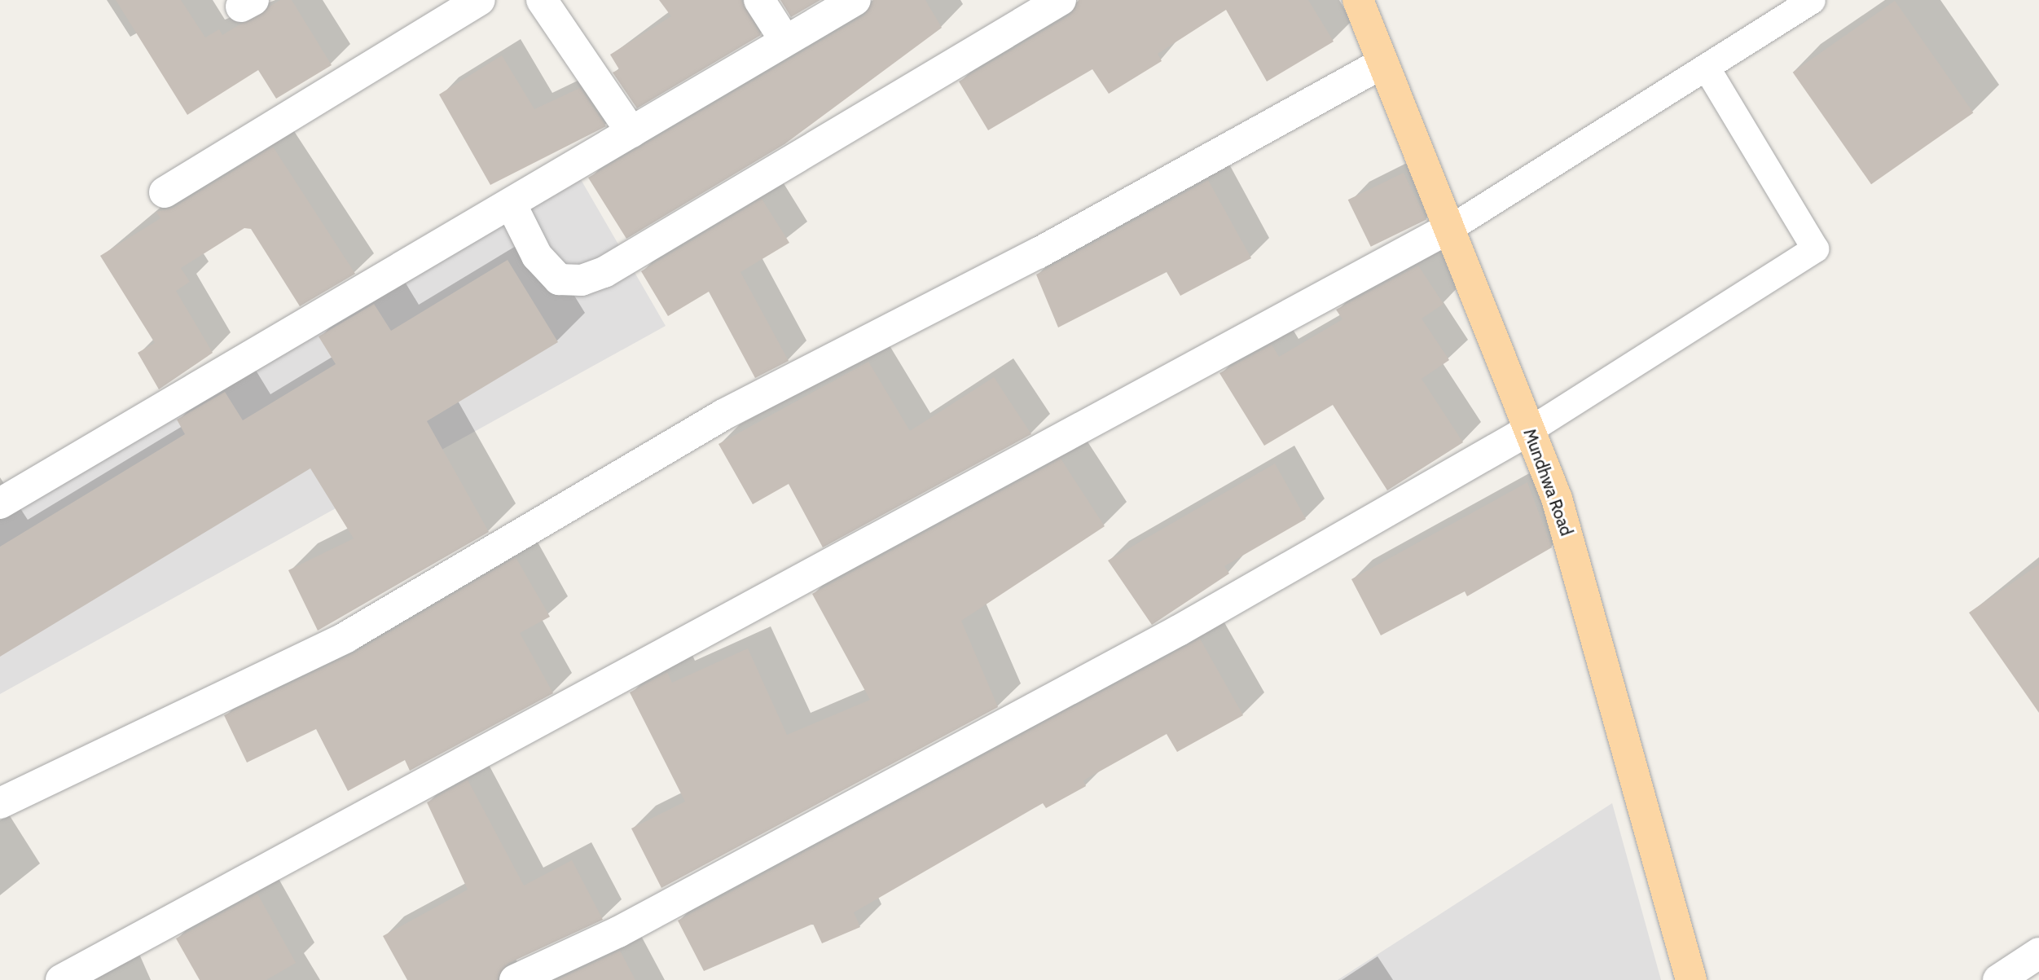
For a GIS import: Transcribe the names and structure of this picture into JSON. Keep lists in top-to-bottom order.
{
  "streets": {
    "main road": ["Mundhwa Road"]
  }
}
